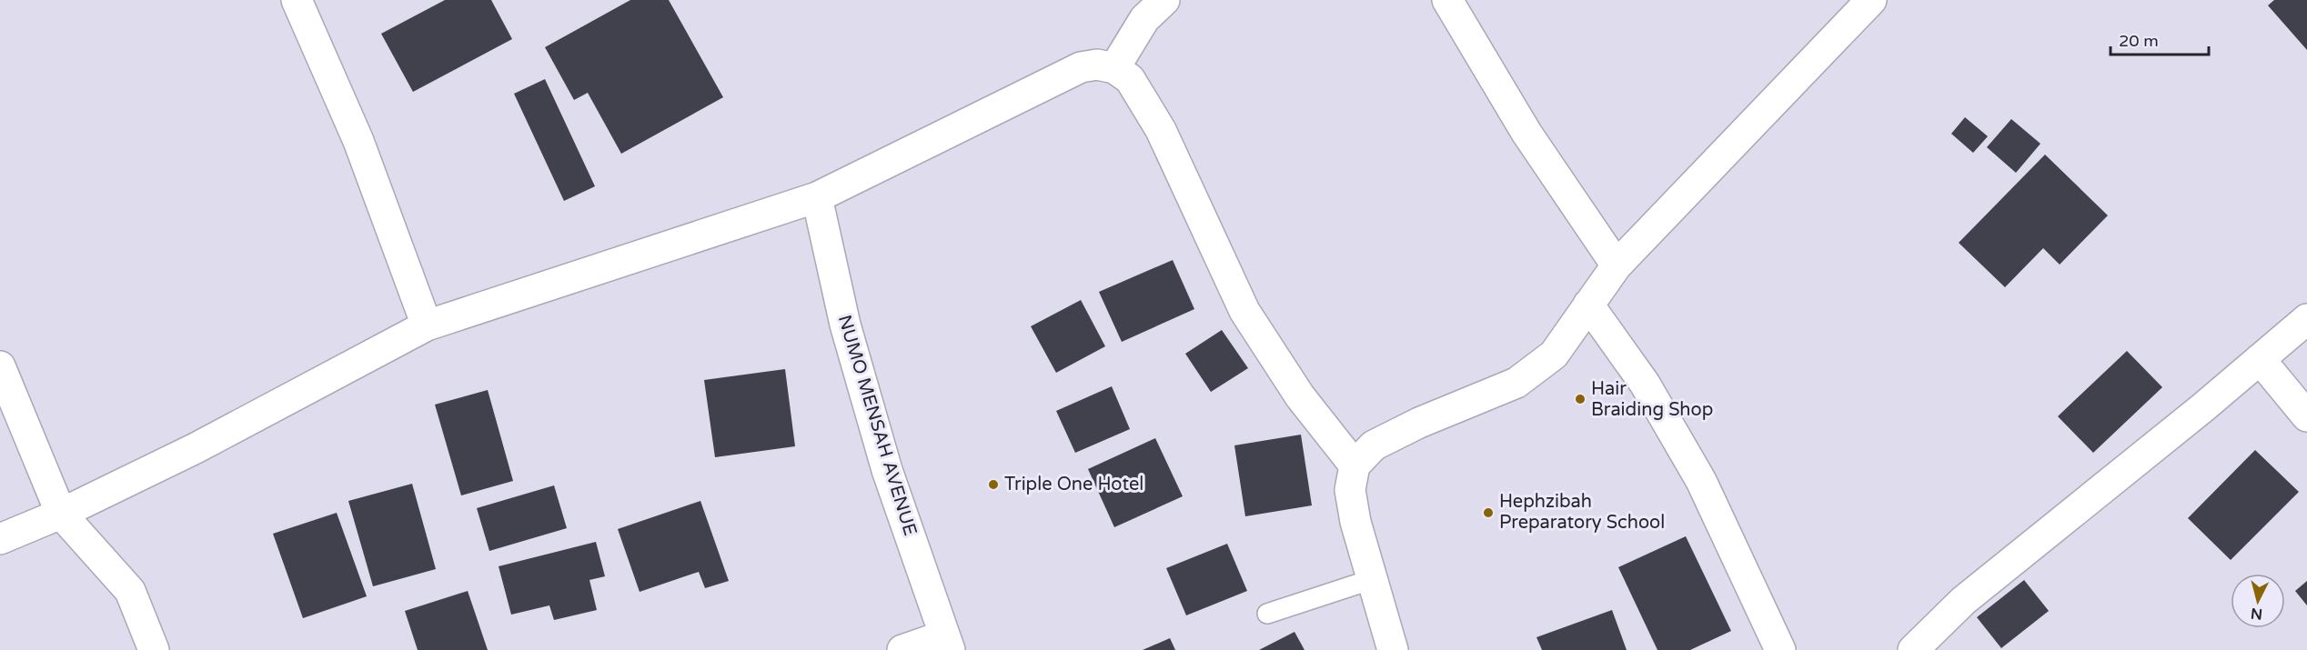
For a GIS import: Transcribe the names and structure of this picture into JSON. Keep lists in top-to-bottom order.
{
  "streets": {
    "street": ["NUMO MENSAH AVENUE"]
  },
  "places": ["Hair Braiding Shop", "Triple One Hotel", "Hephzibah Preparatory School"],
  "scale_bar": "20 m",
  "north": "bottom"
}
